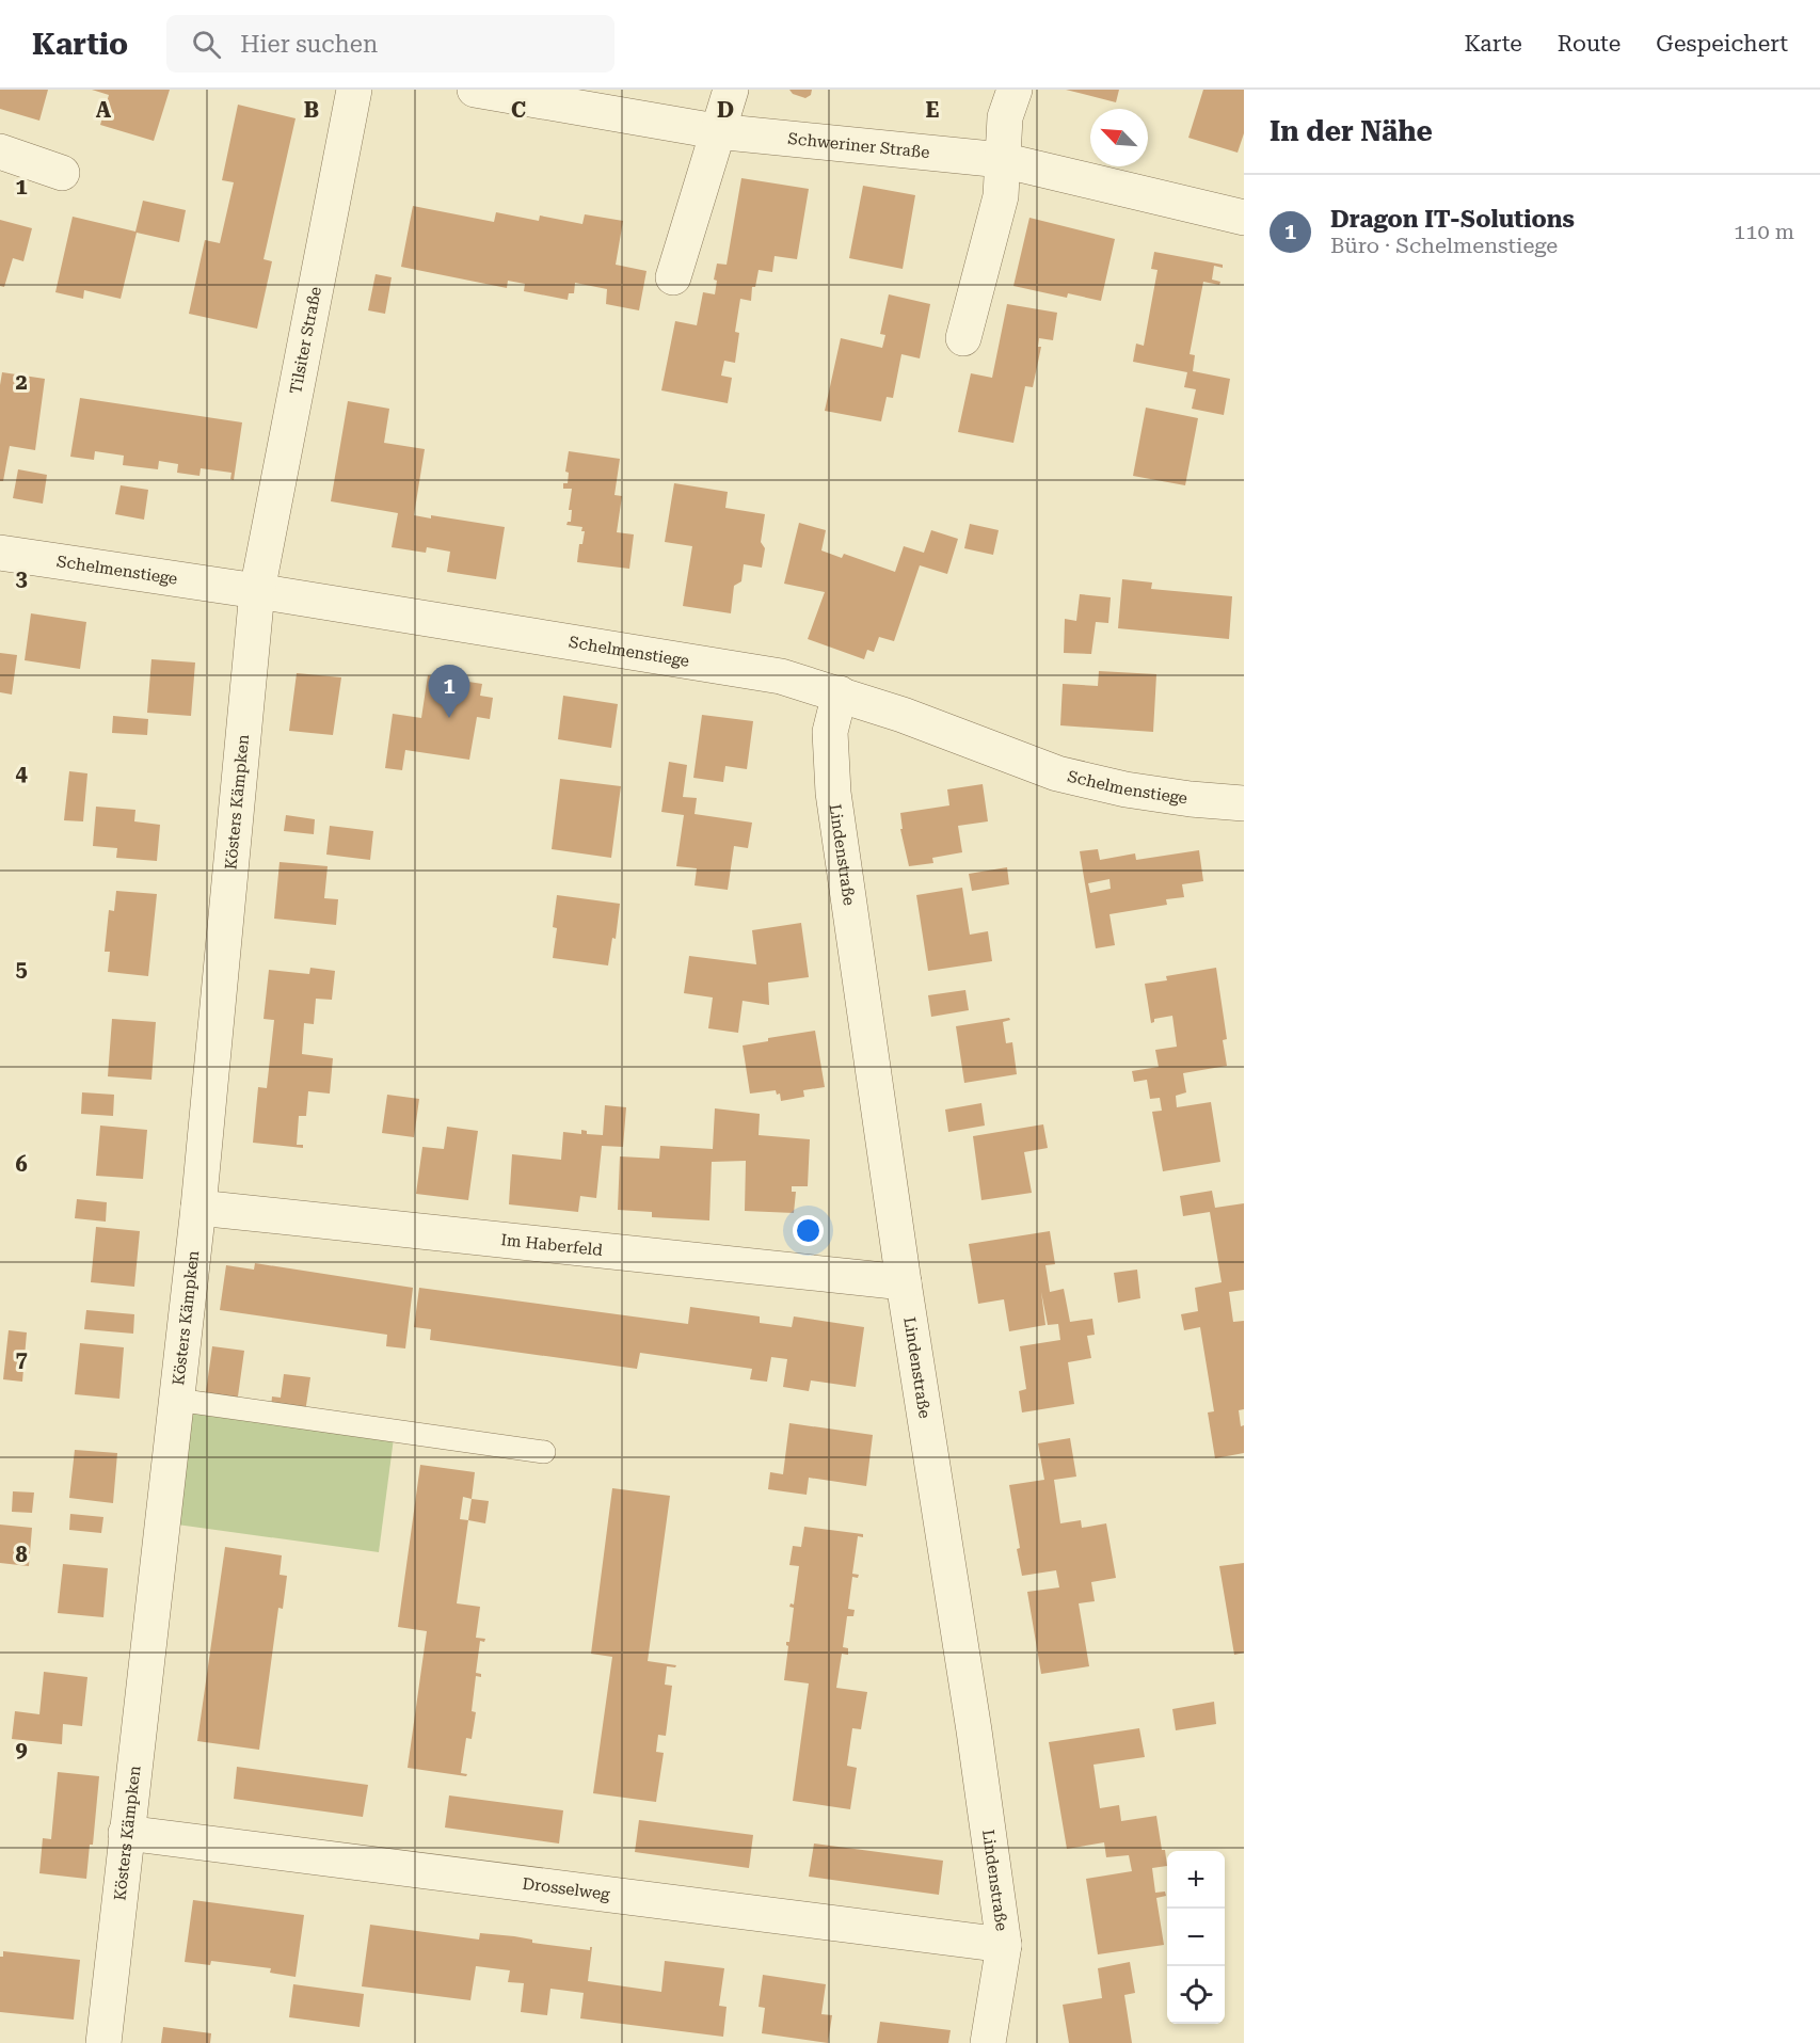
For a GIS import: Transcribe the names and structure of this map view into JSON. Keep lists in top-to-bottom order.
{
  "streets": {
    "street": [
      "Schweriner Straße",
      "Tilsiter Straße",
      "Schelmenstiege",
      "Kösters Kämpken",
      "Lindenstraße",
      "Im Haberfeld",
      "Drosselweg"
    ]
  },
  "crossings": [
    ["Tilsiter Straße", "Schelmenstiege"],
    ["Tilsiter Straße", "Kösters Kämpken"],
    ["Schelmenstiege", "Kösters Kämpken"],
    ["Schelmenstiege", "Lindenstraße"],
    ["Kösters Kämpken", "Im Haberfeld"],
    ["Kösters Kämpken", "Drosselweg"],
    ["Lindenstraße", "Im Haberfeld"],
    ["Lindenstraße", "Drosselweg"]
  ],
  "north": "top left",
  "page": {
    "header": "Kartio",
    "search": "Hier suchen",
    "nav": ["Karte", "Route", "Gespeichert"],
    "heading": "In der Nähe",
    "list": [
      {
        "mark": "1",
        "name": "Dragon IT-Solutions",
        "note": "Büro · Schelmenstiege",
        "value": "110 m"
      }
    ],
    "pins": "1",
    "map_buttons": ["+", "−"]
  },
  "grid": {
    "columns": [
      "A",
      "B",
      "C",
      "D",
      "E"
    ],
    "rows": [
      "1",
      "2",
      "3",
      "4",
      "5",
      "6",
      "7",
      "8",
      "9"
    ]
  }
}
